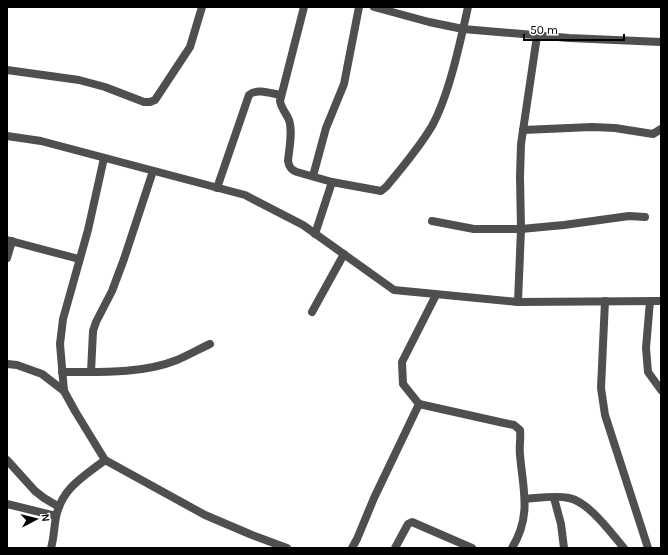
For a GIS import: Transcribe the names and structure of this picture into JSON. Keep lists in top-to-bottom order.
{
  "scale_bar": "50 m",
  "north": "right"
}
